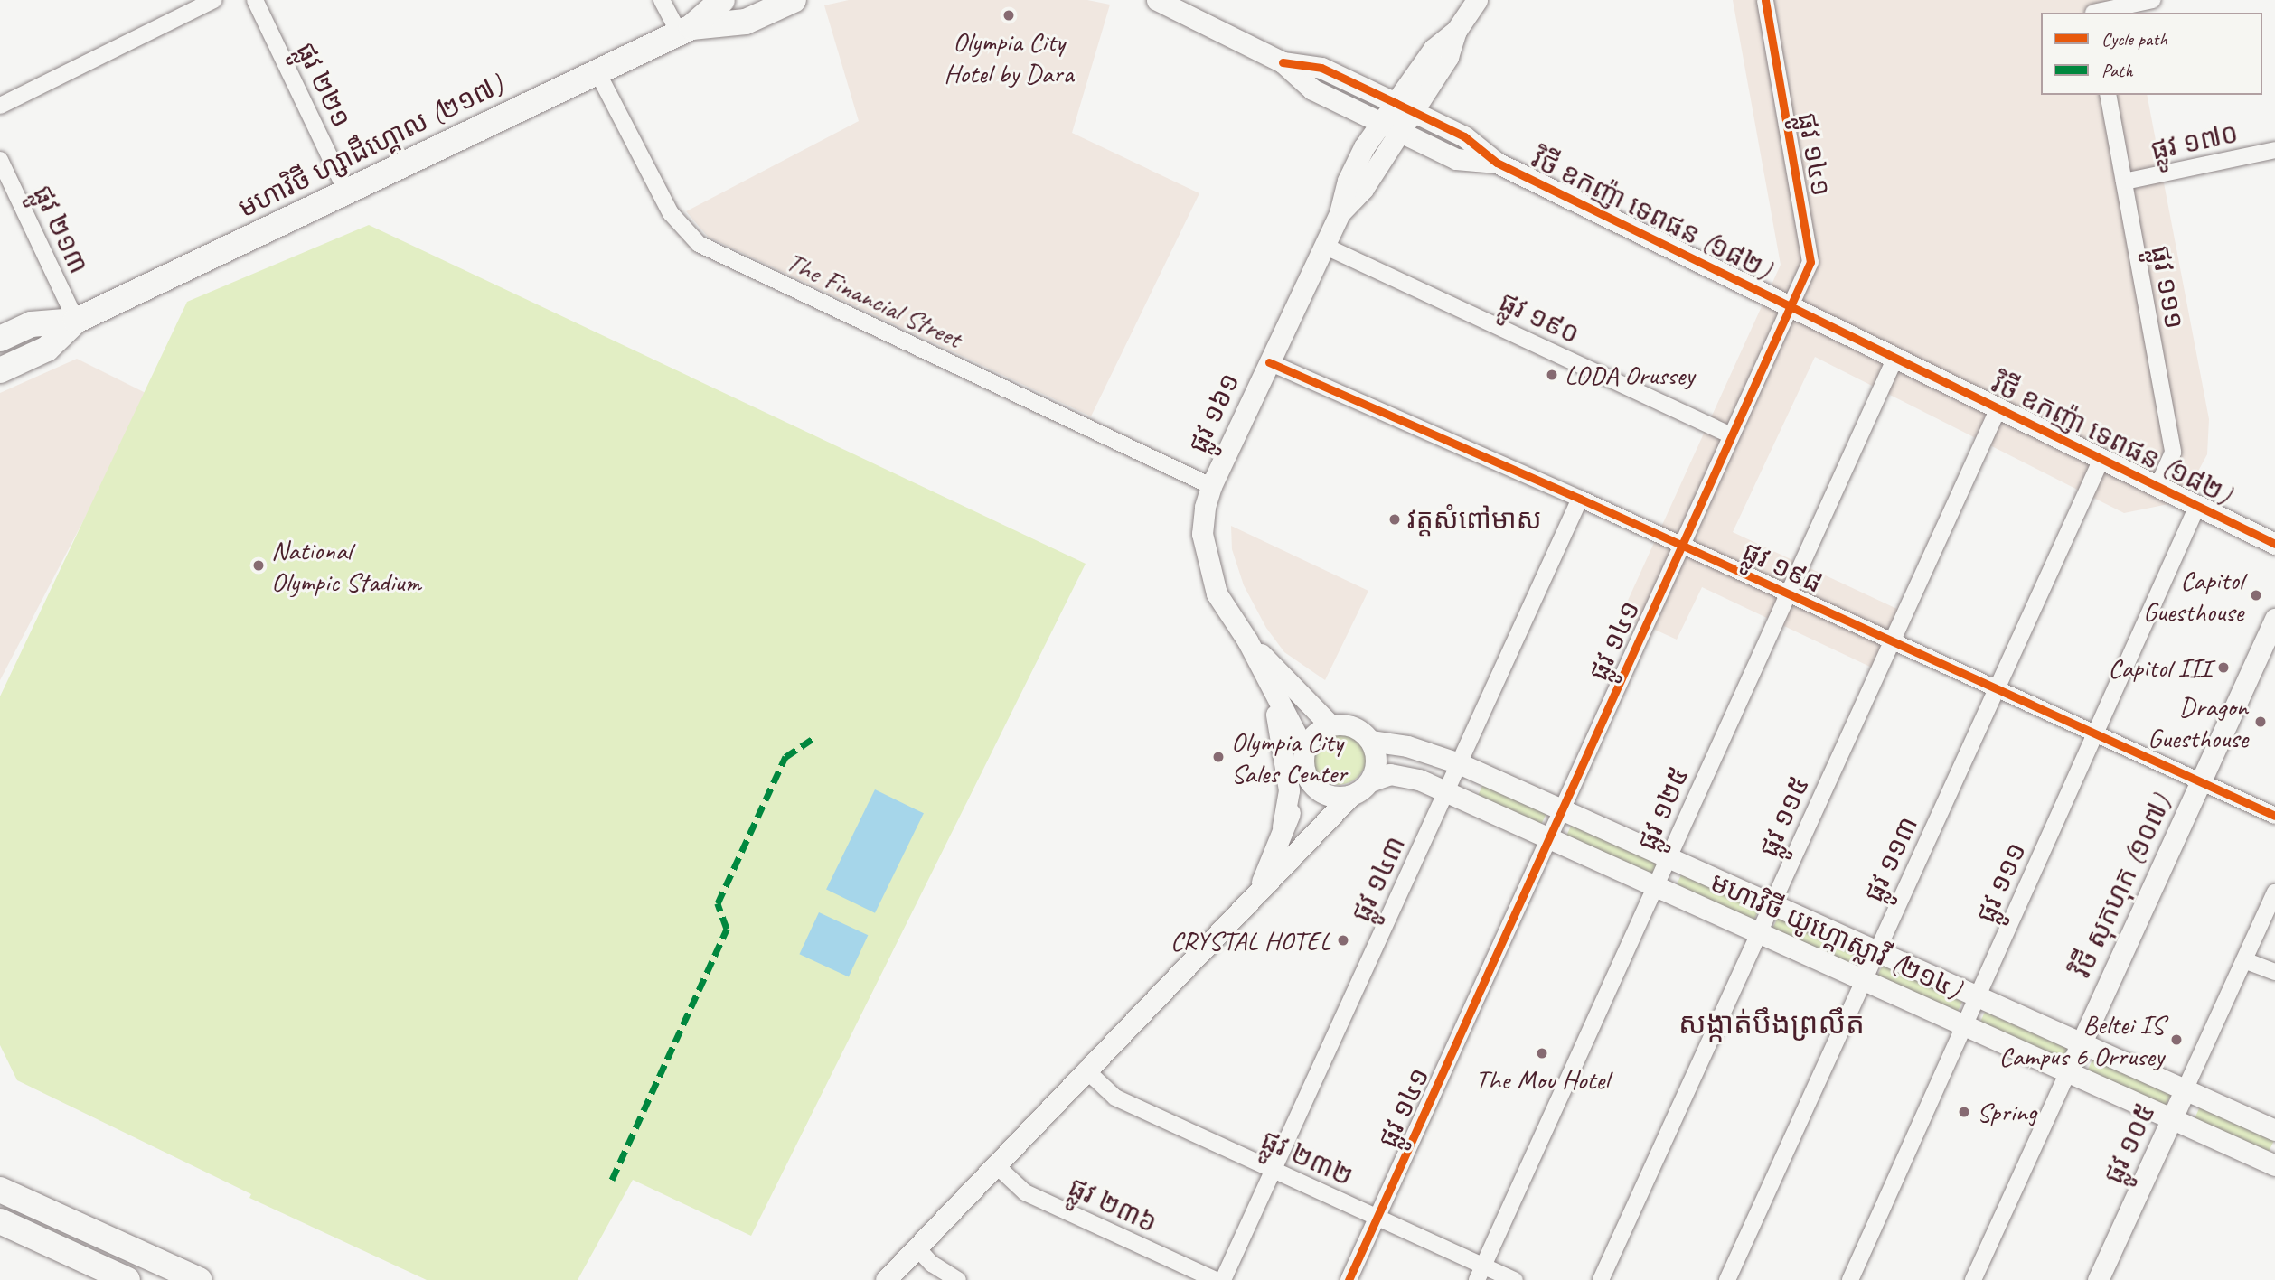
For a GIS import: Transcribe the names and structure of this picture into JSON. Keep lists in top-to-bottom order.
{
  "streets": {
    "main road": ["មហាវិថី ហ្សាដឹហ្គោល (២១៧)"],
    "street": [
      "ផ្លូវ ២២១",
      "ផ្លូវ ១៧០",
      "ផ្លូវ ១៤១",
      "វិថី ឧកញ៉ា ទេពផន (១៨២)",
      "ផ្លូវ ២១៣",
      "ផ្លូវ ១១១",
      "The Financial Street",
      "ផ្លូវ ១៩០",
      "ផ្លូវ ១៦១",
      "ផ្លូវ ១៩៨",
      "ផ្លូវ ១២៥",
      "ផ្លូវ ១១៥",
      "ផ្លូវ ១១៣",
      "ផ្លូវ ១៤៣",
      "វិថី សុកហុក (១០៧)",
      "មហាវិថី យូហ្គោស្លាវី (២១៤)",
      "ផ្លូវ ១០៥",
      "ផ្លូវ ២៣២",
      "ផ្លូវ ២៣៦"
    ]
  },
  "crossings": [
    ["ផ្លូវ ២២១", "មហាវិថី ហ្សាដឹហ្គោល (២១៧)"],
    ["ផ្លូវ ១៧០", "ផ្លូវ ១១១"],
    ["មហាវិថី ហ្សាដឹហ្គោល (២១៧)", "ផ្លូវ ២១៣"],
    ["មហាវិថី ហ្សាដឹហ្គោល (២១៧)", "The Financial Street"],
    ["ផ្លូវ ១៤១", "វិថី ឧកញ៉ា ទេពផន (១៨២)"],
    ["ផ្លូវ ១៤១", "ផ្លូវ ១៩០"],
    ["ផ្លូវ ១៤១", "ផ្លូវ ១៩៨"],
    ["ផ្លូវ ១៤១", "មហាវិថី យូហ្គោស្លាវី (២១៤)"],
    ["ផ្លូវ ១៤១", "ផ្លូវ ២៣២"],
    ["វិថី ឧកញ៉ា ទេពផន (១៨២)", "ផ្លូវ ១១១"],
    ["វិថី ឧកញ៉ា ទេពផន (១៨២)", "ផ្លូវ ១៦១"],
    ["វិថី ឧកញ៉ា ទេពផន (១៨២)", "ផ្លូវ ១២៥"],
    ["វិថី ឧកញ៉ា ទេពផន (១៨២)", "ផ្លូវ ១១៥"],
    ["វិថី ឧកញ៉ា ទេពផន (១៨២)", "ផ្លូវ ១១៣"],
    ["ផ្លូវ ១១១", "ផ្លូវ ១៩៨"],
    ["ផ្លូវ ១១១", "មហាវិថី យូហ្គោស្លាវី (២១៤)"],
    ["The Financial Street", "ផ្លូវ ១៦១"],
    ["ផ្លូវ ១៩០", "ផ្លូវ ១៦១"],
    ["ផ្លូវ ១៦១", "ផ្លូវ ១៩៨"],
    ["ផ្លូវ ១៦១", "មហាវិថី យូហ្គោស្លាវី (២១៤)"],
    ["ផ្លូវ ១៩៨", "ផ្លូវ ១២៥"],
    ["ផ្លូវ ១៩៨", "ផ្លូវ ១១៥"],
    ["ផ្លូវ ១៩៨", "ផ្លូវ ១១៣"],
    ["ផ្លូវ ១៩៨", "ផ្លូវ ១៤៣"],
    ["ផ្លូវ ១៩៨", "វិថី សុកហុក (១០៧)"],
    ["ផ្លូវ ១២៥", "មហាវិថី យូហ្គោស្លាវី (២១៤)"],
    ["ផ្លូវ ១២៥", "ផ្លូវ ២៣២"],
    ["ផ្លូវ ១១៥", "មហាវិថី យូហ្គោស្លាវី (២១៤)"],
    ["ផ្លូវ ១១៣", "មហាវិថី យូហ្គោស្លាវី (២១៤)"],
    ["ផ្លូវ ១៤៣", "មហាវិថី យូហ្គោស្លាវី (២១៤)"],
    ["ផ្លូវ ១៤៣", "ផ្លូវ ២៣២"],
    ["វិថី សុកហុក (១០៧)", "មហាវិថី យូហ្គោស្លាវី (២១៤)"],
    ["មហាវិថី យូហ្គោស្លាវី (២១៤)", "ផ្លូវ ១០៥"]
  ],
  "districts": ["សង្កាត់បឹងព្រលឹត"],
  "places": [
    "Olympia City Hotel by Dara",
    "LODA Orussey",
    "វត្តសំពៅមាស",
    "National Olympic Stadium",
    "Capitol Guesthouse",
    "Capitol III",
    "Dragon Guesthouse",
    "Olympia City Sales Center",
    "CRYSTAL HOTEL",
    "Beltei IS Campus 6 Orrusey",
    "The Mou Hotel",
    "Spring"
  ],
  "legend": ["Cycle path", "Path"]
}
